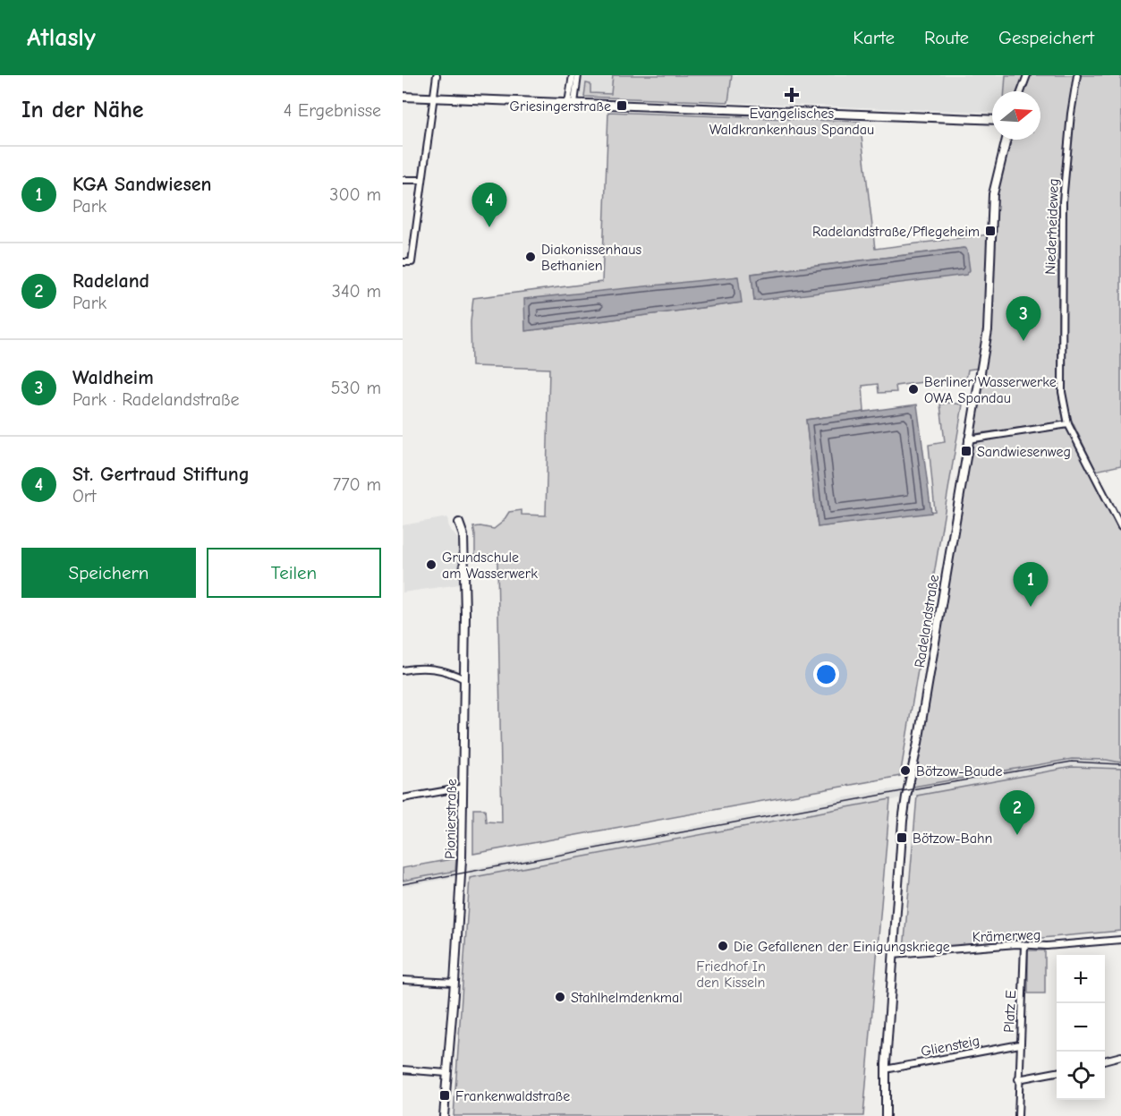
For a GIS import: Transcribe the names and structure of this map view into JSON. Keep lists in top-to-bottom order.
{
  "streets": {
    "street": [
      "Niederheideweg",
      "Radelandstraße",
      "Pionierstraße",
      "Krämerweg",
      "Platz E",
      "Gliensteig"
    ]
  },
  "crossings": [
    ["Radelandstraße", "Krämerweg"],
    ["Radelandstraße", "Gliensteig"],
    ["Krämerweg", "Platz E"],
    ["Platz E", "Gliensteig"]
  ],
  "parks": ["Friedhof In den Kisseln"],
  "places": {
    "health": ["Evangelisches Waldkrankenhaus Spandau"],
    "transit": [
      "Griesingerstraße",
      "Radelandstraße/Pflegeheim",
      "Sandwiesenweg",
      "Bötzow-Bahn",
      "Frankenwaldstraße"
    ],
    "other": [
      "Diakonissenhaus Bethanien",
      "Berliner Wasserwerke OWA Spandau",
      "Grundschule am Wasserwerk",
      "Bötzow-Baude",
      "Die Gefallenen der Einigungskriege",
      "Stahlhelmdenkmal"
    ]
  },
  "north": "right",
  "page": {
    "header": "Atlasly",
    "nav": ["Karte", "Route", "Gespeichert"],
    "heading": ["In der Nähe", "4 Ergebnisse"],
    "list": [
      {
        "mark": "1",
        "name": "KGA Sandwiesen",
        "note": "Park",
        "value": "300 m"
      },
      {
        "mark": "2",
        "name": "Radeland",
        "note": "Park",
        "value": "340 m"
      },
      {
        "mark": "3",
        "name": "Waldheim",
        "note": "Park · Radelandstraße",
        "value": "530 m"
      },
      {
        "mark": "4",
        "name": "St. Gertraud Stiftung",
        "note": "Ort",
        "value": "770 m"
      }
    ],
    "pins": [
      "4",
      "3",
      "1",
      "2"
    ],
    "buttons": ["Speichern", "Teilen"],
    "map_buttons": ["+", "−"]
  }
}
